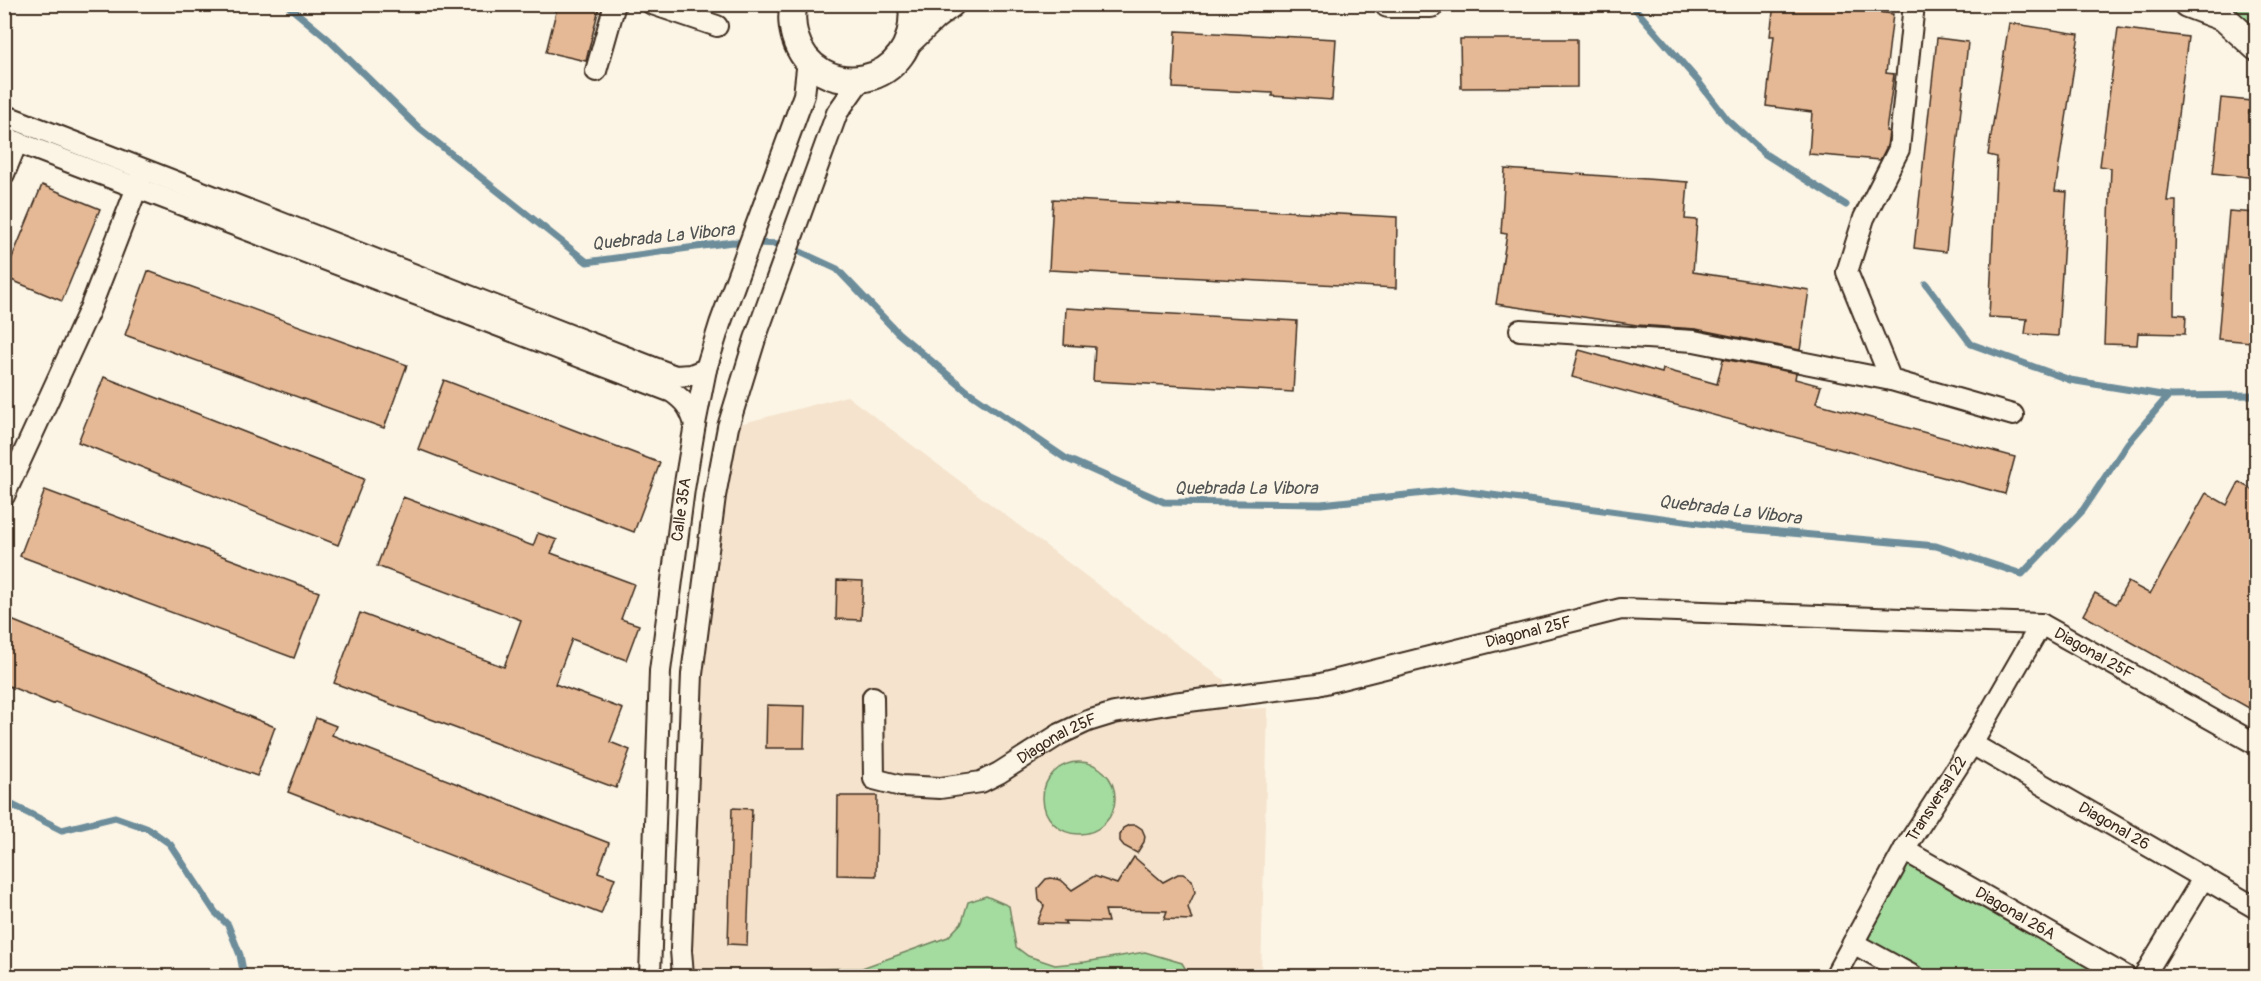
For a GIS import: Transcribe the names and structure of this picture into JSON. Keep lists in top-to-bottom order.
{
  "streets": {
    "street": [
      "Calle 35A",
      "Diagonal 25F",
      "Transversal 22",
      "Diagonal 26",
      "Diagonal 26A"
    ]
  },
  "crossings": [
    ["Diagonal 25F", "Transversal 22"],
    ["Transversal 22", "Diagonal 26"],
    ["Transversal 22", "Diagonal 26A"]
  ],
  "water": ["Quebrada La Vibora"]
}
